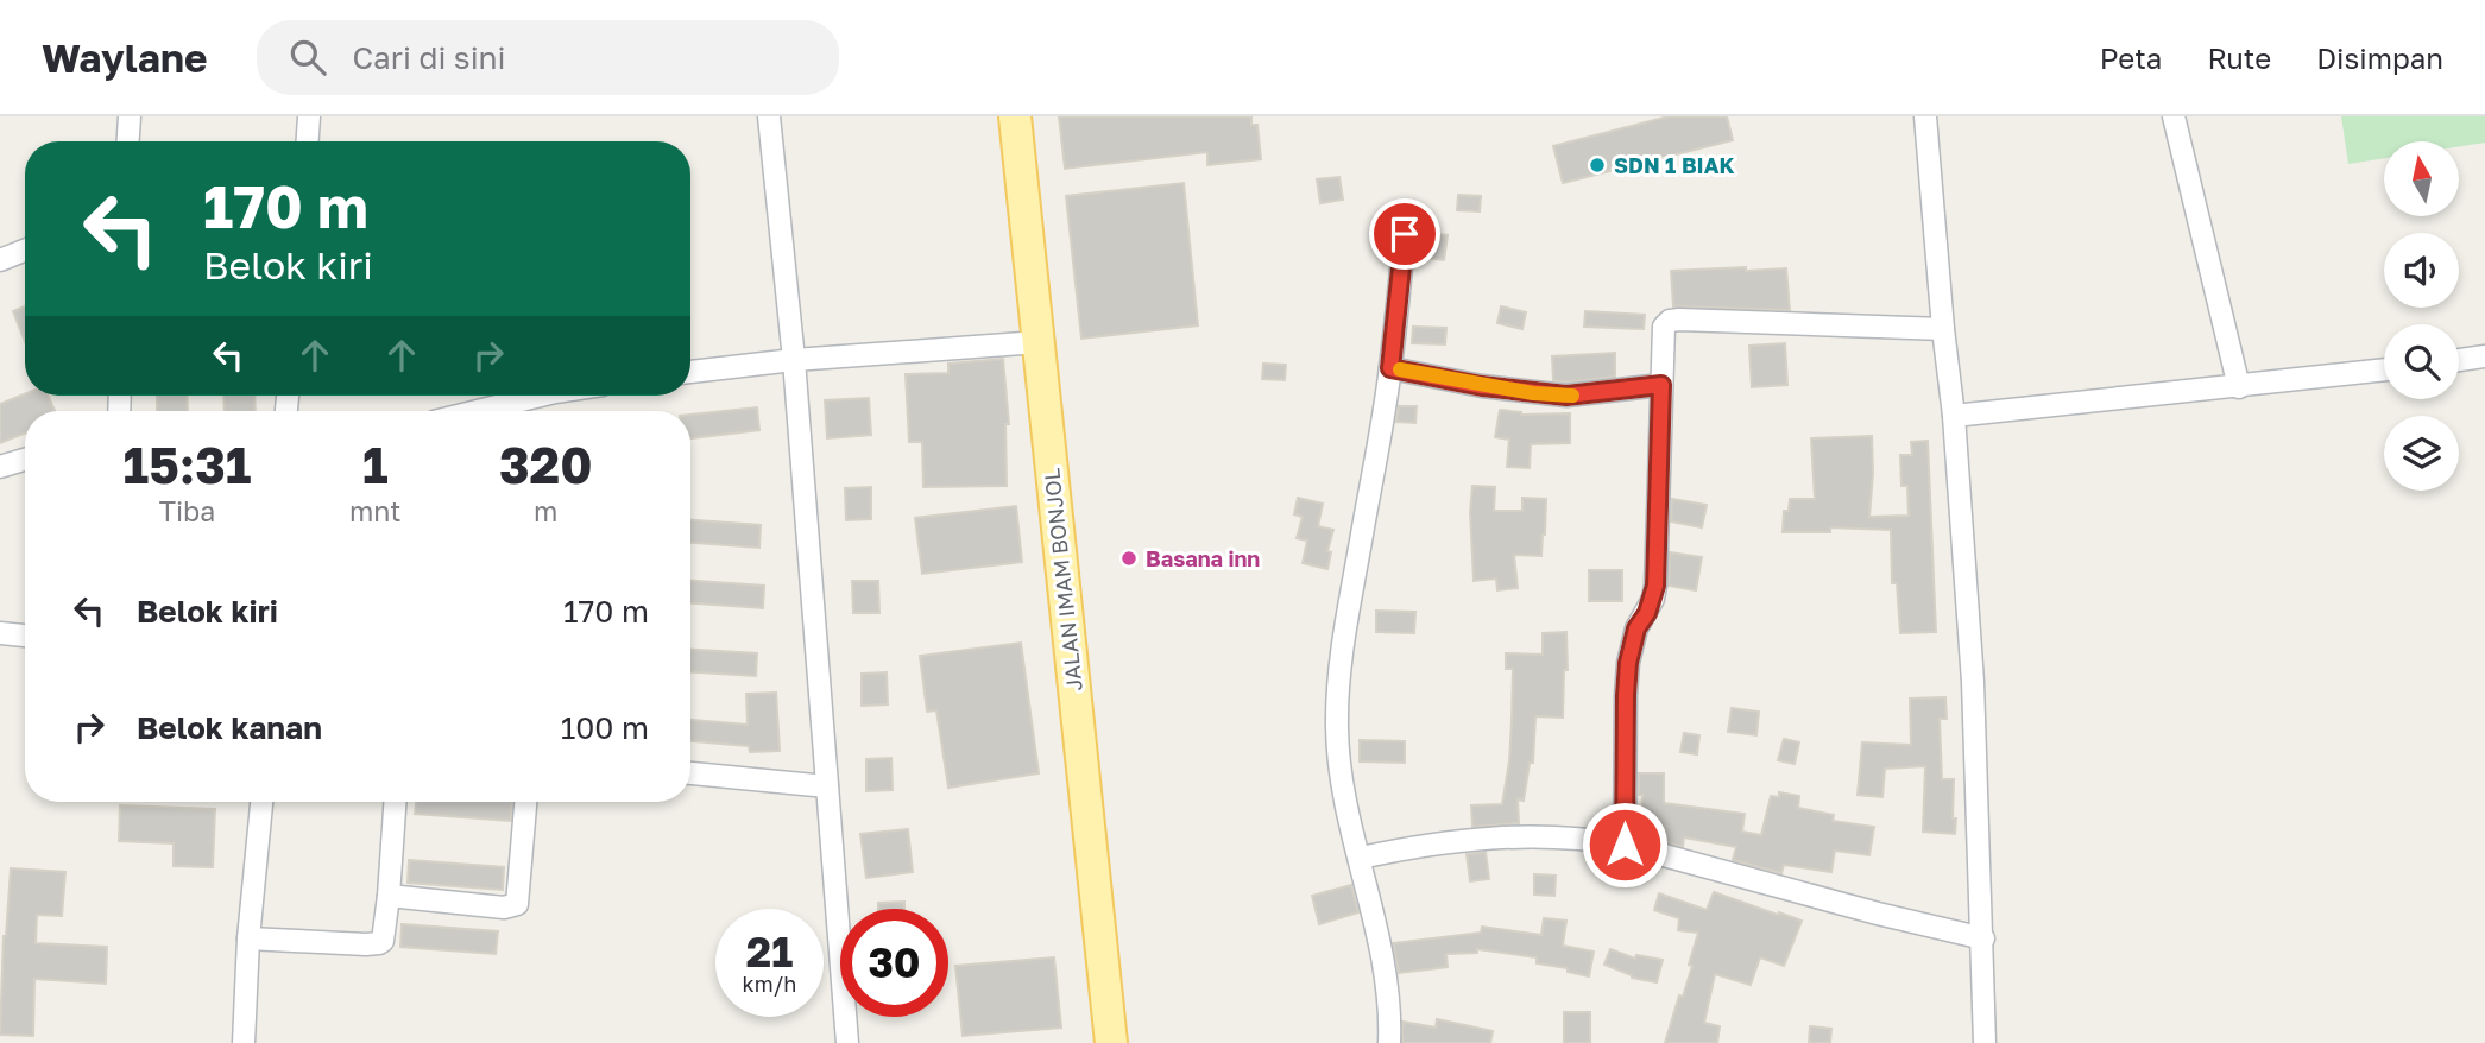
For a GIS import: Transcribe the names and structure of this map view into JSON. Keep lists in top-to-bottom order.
{
  "streets": {
    "main road": ["JALAN IMAM BONJOL"]
  },
  "places": ["SDN 1 BIAK", "Basana inn"],
  "north": "top",
  "page": {
    "header": "Waylane",
    "search": "Cari di sini",
    "nav": ["Peta", "Rute", "Disimpan"],
    "turn": ["170 m", "Belok kiri"],
    "eta": [
      "15:31",
      "Tiba",
      "1",
      "mnt",
      "320",
      "m"
    ],
    "list": [
      {
        "name": "Belok kiri",
        "value": "170 m"
      },
      {
        "name": "Belok kanan",
        "value": "100 m"
      }
    ],
    "speed": "21 km/h",
    "limit": "30"
  }
}
